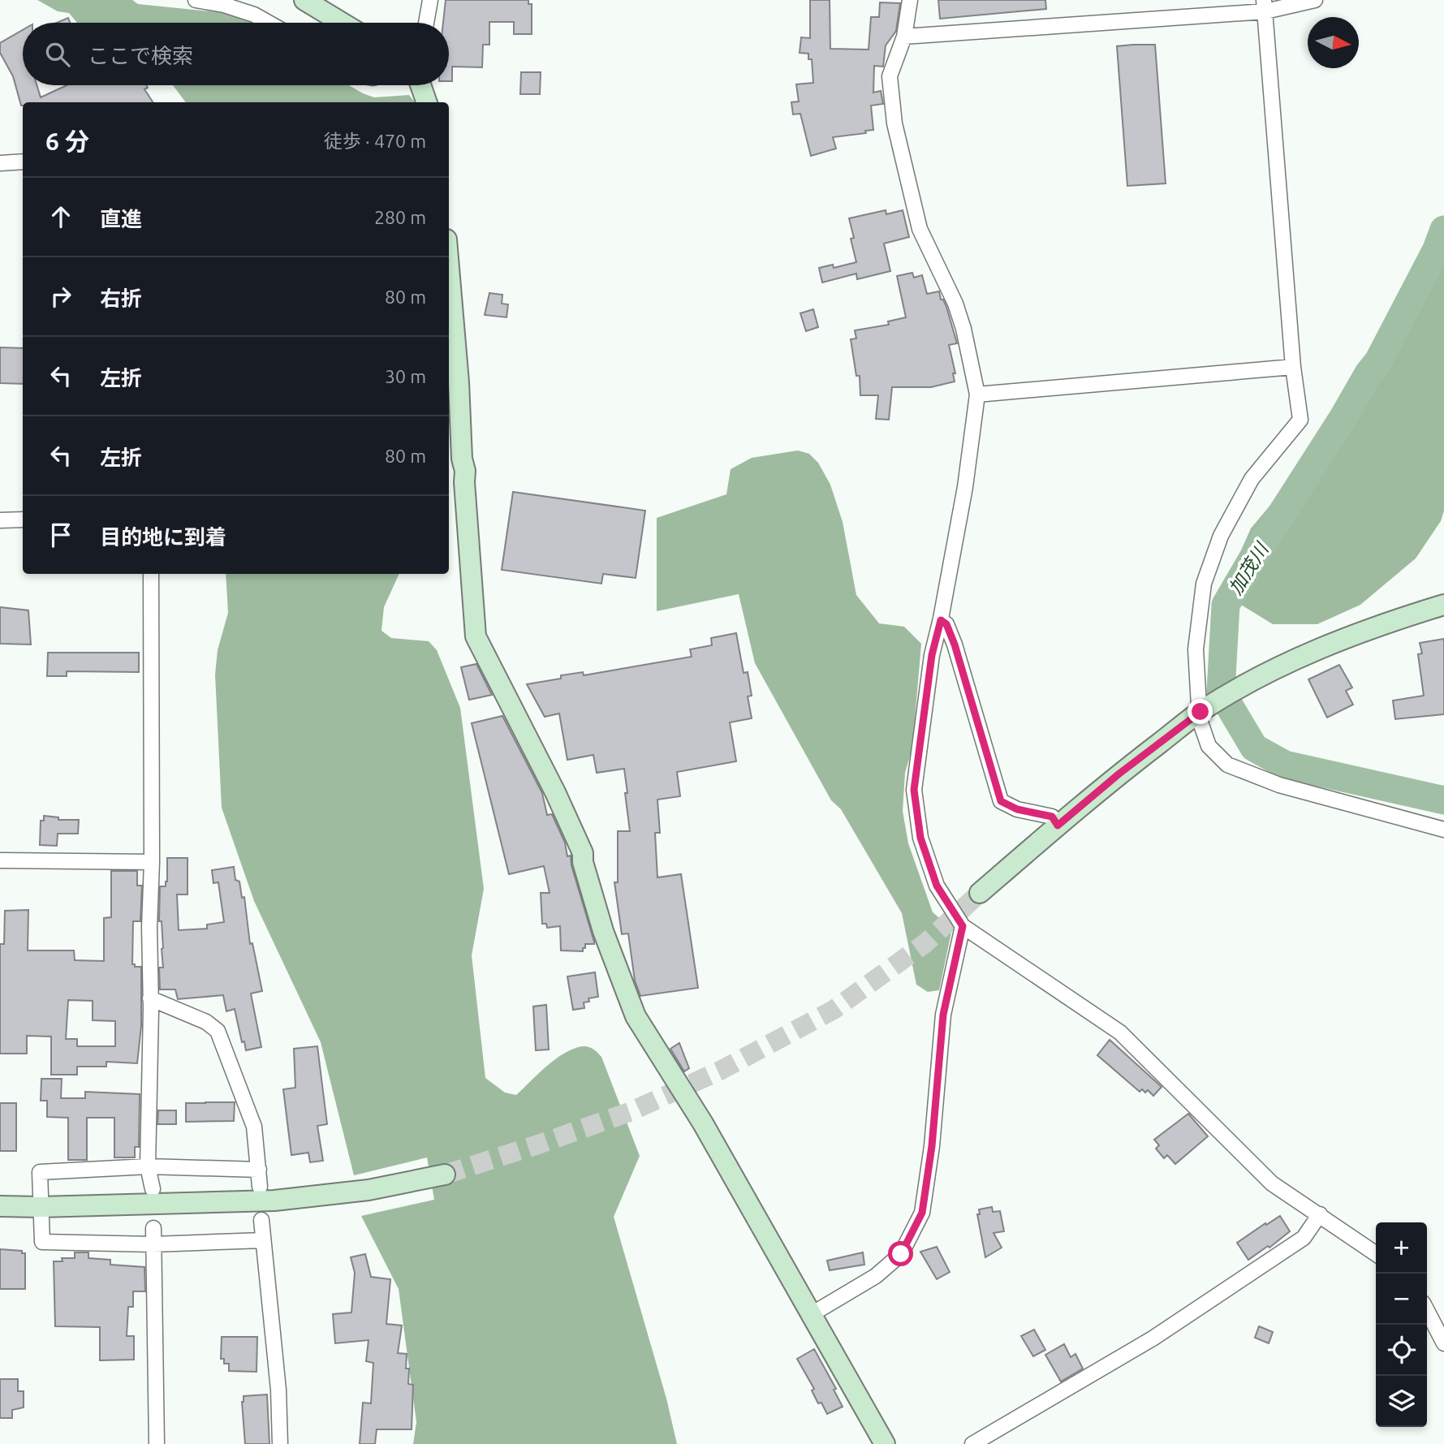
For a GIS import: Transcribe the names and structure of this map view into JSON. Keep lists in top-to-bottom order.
{
  "water": ["加茂川"],
  "north": "right",
  "page": {
    "search": "ここで検索",
    "heading": ["6 分", "徒歩 · 470 m"],
    "list": [
      ["直進", "280 m"],
      ["右折", "80 m"],
      ["左折", "30 m"],
      ["左折", "80 m"],
      "目的地に到着"
    ],
    "map_buttons": ["+", "−"]
  }
}
